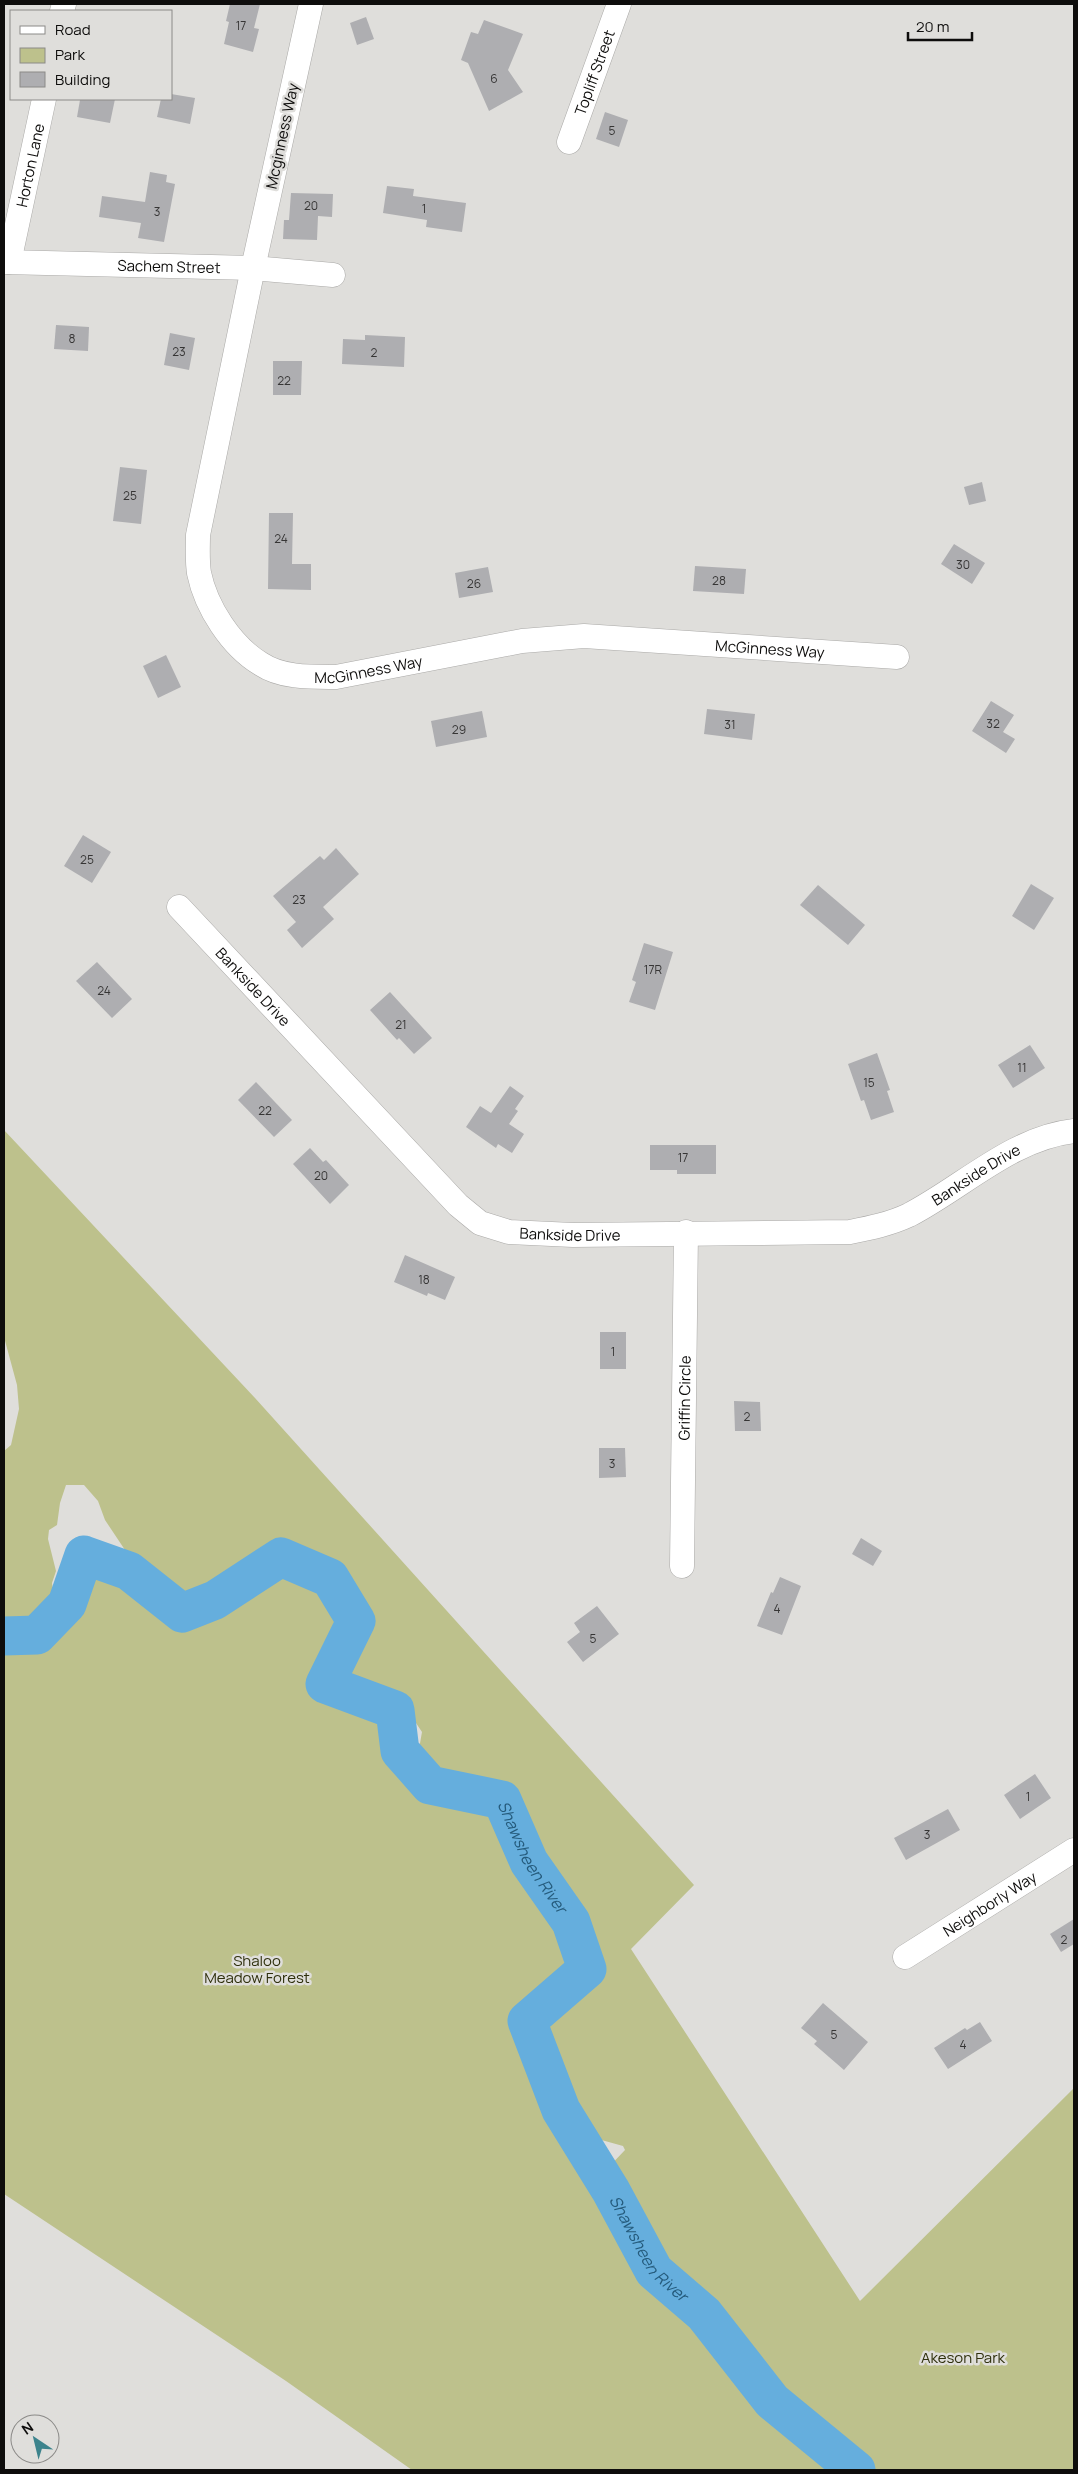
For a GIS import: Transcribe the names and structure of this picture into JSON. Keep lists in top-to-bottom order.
{
  "streets": {
    "street": [
      "Topliff Street",
      "Mcginness Way",
      "Horton Lane",
      "Sachem Street",
      "McGinness Way",
      "Bankside Drive",
      "Griffin Circle",
      "Neighborly Way"
    ]
  },
  "crossings": [
    ["Mcginness Way", "Sachem Street"],
    ["Mcginness Way", "McGinness Way"],
    ["Horton Lane", "Sachem Street"],
    ["Sachem Street", "McGinness Way"],
    ["Bankside Drive", "Griffin Circle"]
  ],
  "water": ["Shawsheen River"],
  "parks": ["Shaloo Meadow Forest", "Akeson Park"],
  "house_numbers": [
    "17",
    "6",
    "5",
    "20",
    "1",
    "3",
    "8",
    "23",
    "2",
    "22",
    "25",
    "24",
    "30",
    "28",
    "26",
    "32",
    "31",
    "29",
    "25",
    "23",
    "17R",
    "24",
    "21",
    "11",
    "15",
    "22",
    "17",
    "20",
    "18",
    "1",
    "2",
    "3",
    "4",
    "5",
    "1",
    "3",
    "2",
    "5",
    "4"
  ],
  "legend": ["Road", "Park", "Building"],
  "scale_bar": "20 m",
  "north": "top left"
}
